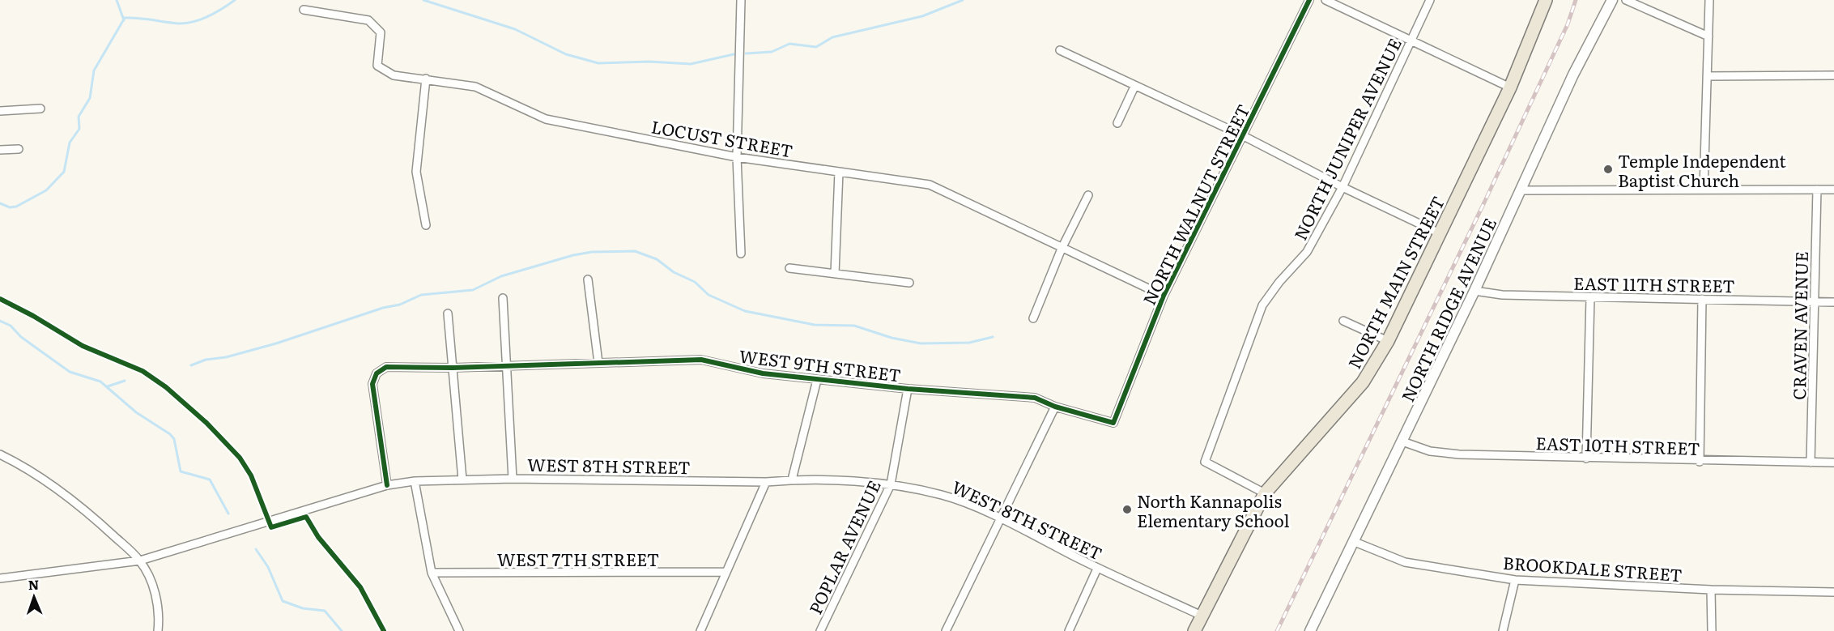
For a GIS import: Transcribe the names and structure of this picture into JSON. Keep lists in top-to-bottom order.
{
  "streets": {
    "main road": ["NORTH MAIN STREET"],
    "street": [
      "LOCUST STREET",
      "NORTH JUNIPER AVENUE",
      "NORTH WALNUT STREET",
      "EAST 11TH STREET",
      "NORTH RIDGE AVENUE",
      "CRAVEN AVENUE",
      "WEST 9TH STREET",
      "EAST 10TH STREET",
      "WEST 8TH STREET",
      "POPLAR AVENUE",
      "WEST 7TH STREET",
      "BROOKDALE STREET"
    ]
  },
  "crossings": [
    ["LOCUST STREET", "NORTH WALNUT STREET"],
    ["NORTH JUNIPER AVENUE", "NORTH MAIN STREET"],
    ["NORTH WALNUT STREET", "WEST 9TH STREET"],
    ["NORTH MAIN STREET", "WEST 8TH STREET"],
    ["EAST 11TH STREET", "NORTH RIDGE AVENUE"],
    ["EAST 11TH STREET", "CRAVEN AVENUE"],
    ["NORTH RIDGE AVENUE", "EAST 10TH STREET"],
    ["NORTH RIDGE AVENUE", "BROOKDALE STREET"],
    ["CRAVEN AVENUE", "EAST 10TH STREET"],
    ["WEST 9TH STREET", "WEST 8TH STREET"],
    ["WEST 9TH STREET", "POPLAR AVENUE"],
    ["WEST 8TH STREET", "POPLAR AVENUE"]
  ],
  "places": ["Temple Independent Baptist Church", "North Kannapolis Elementary School"],
  "north": "top"
}
